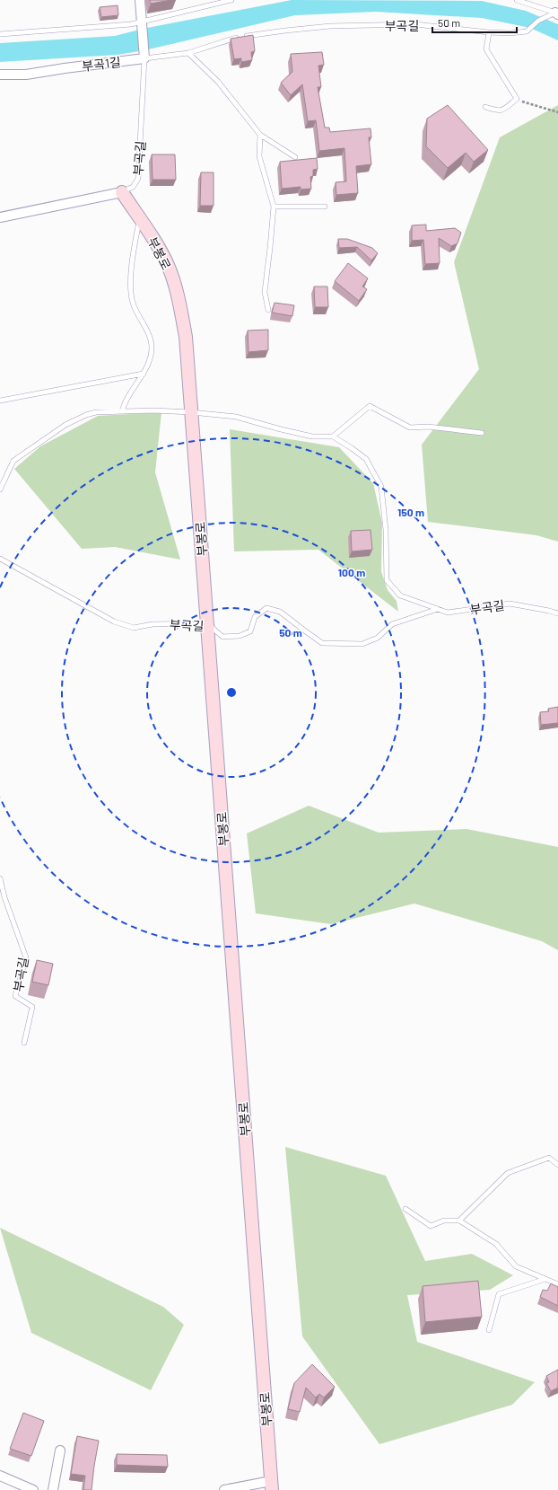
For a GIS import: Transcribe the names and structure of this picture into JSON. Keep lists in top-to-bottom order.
{
  "streets": {
    "street": ["부곡길", "부곡1길", "부봉로"]
  },
  "crossings": [
    ["부곡길", "부곡1길"],
    ["부곡길", "부봉로"]
  ],
  "scale_bar": "50 m",
  "rings": ["150 m", "100 m", "50 m"]
}
